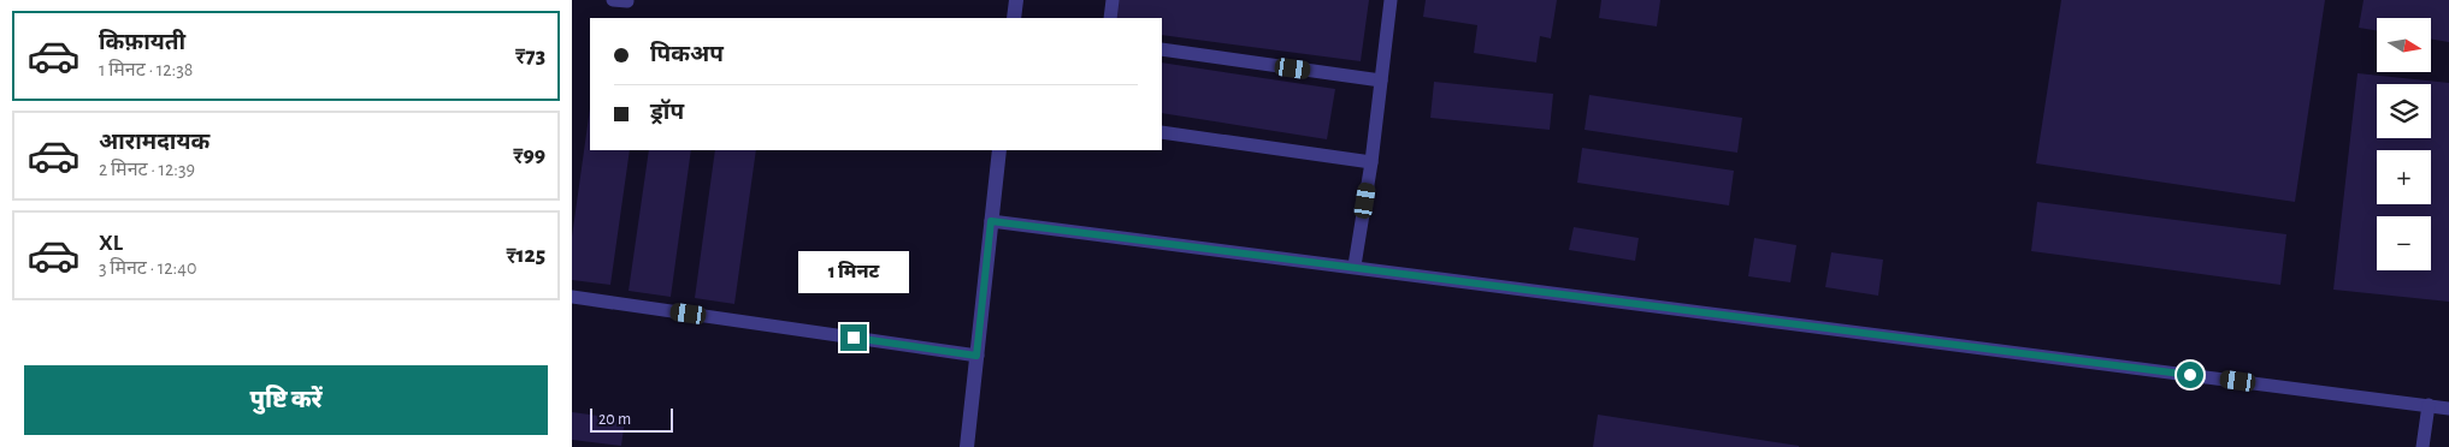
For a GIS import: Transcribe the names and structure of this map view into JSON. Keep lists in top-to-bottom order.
{
  "scale_bar": "20 m",
  "north": "right",
  "page": {
    "list": [
      {
        "name": "किफ़ायती",
        "note": "1 मिनट · 12:38",
        "value": "₹73"
      },
      {
        "name": "आरामदायक",
        "note": "2 मिनट · 12:39",
        "value": "₹99"
      },
      {
        "name": "XL",
        "note": "3 मिनट · 12:40",
        "value": "₹125"
      }
    ],
    "map_buttons": ["+", "−"],
    "banner": ["पिकअप", "ड्रॉप"],
    "bubble": "1 मिनट",
    "buttons": "पुष्टि करें",
    "scale": "20 m"
  }
}
